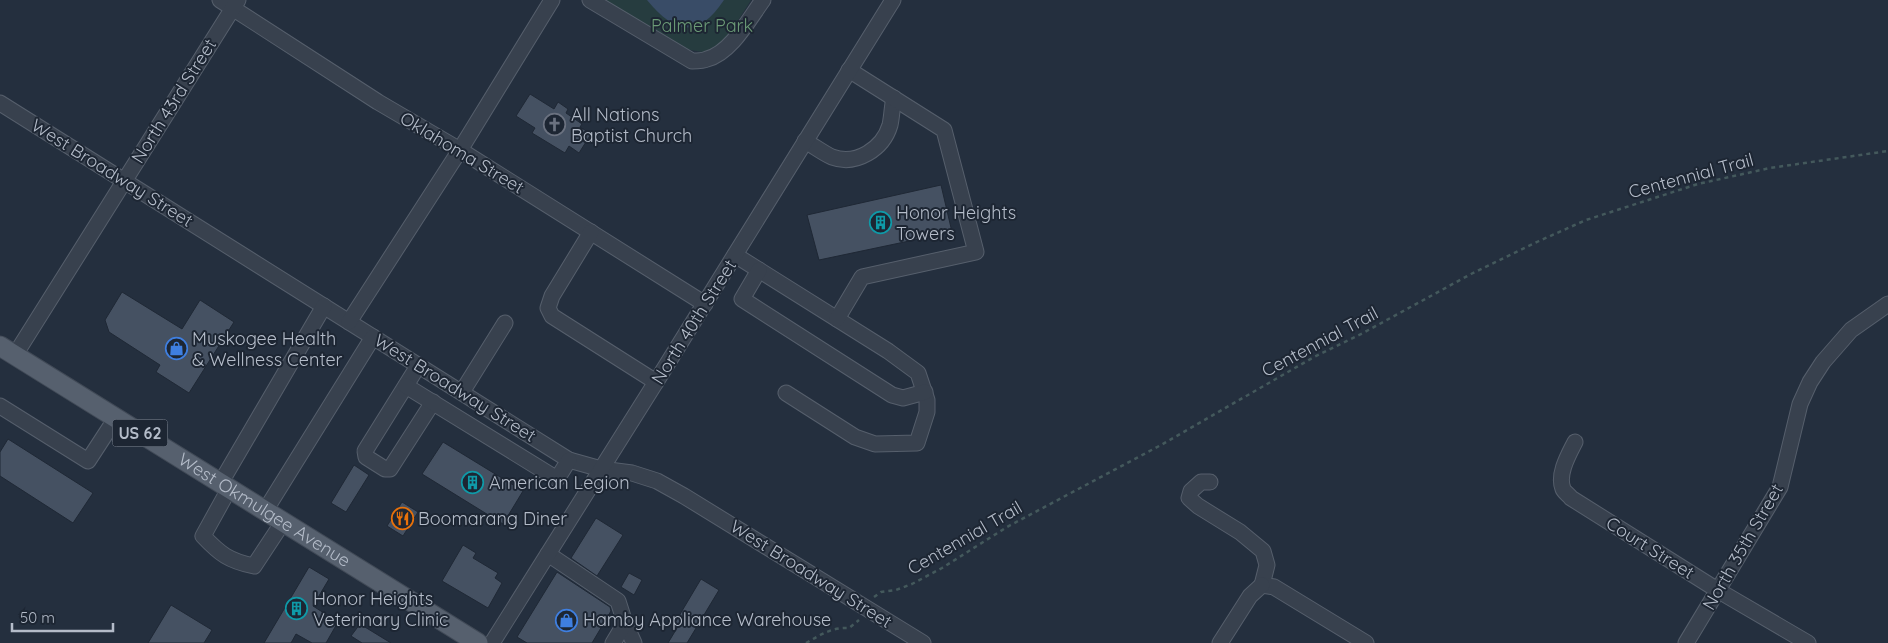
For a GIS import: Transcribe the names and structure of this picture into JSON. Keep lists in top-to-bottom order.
{
  "streets": {
    "main road": ["US 62", "West Okmulgee Avenue"],
    "street": [
      "North 43rd Street",
      "Oklahoma Street",
      "West Broadway Street",
      "North 40th Street",
      "North 35th Street",
      "Court Street"
    ],
    "path": ["Centennial Trail"]
  },
  "crossings": [
    ["North 43rd Street", "Oklahoma Street"],
    ["North 43rd Street", "West Broadway Street"],
    ["North 43rd Street", "West Okmulgee Avenue"],
    ["Oklahoma Street", "North 40th Street"],
    ["West Broadway Street", "Centennial Trail"],
    ["West Broadway Street", "North 40th Street"],
    ["North 35th Street", "Court Street"]
  ],
  "parks": ["Palmer Park"],
  "places": {
    "church": ["All Nations Baptist Church"],
    "building": ["Honor Heights Towers", "American Legion", "Honor Heights Veterinary Clinic"],
    "shop": ["Muskogee Health & Wellness Center", "Hamby Appliance Warehouse"],
    "restaurant": ["Boomarang Diner"]
  },
  "scale_bar": "50 m"
}
